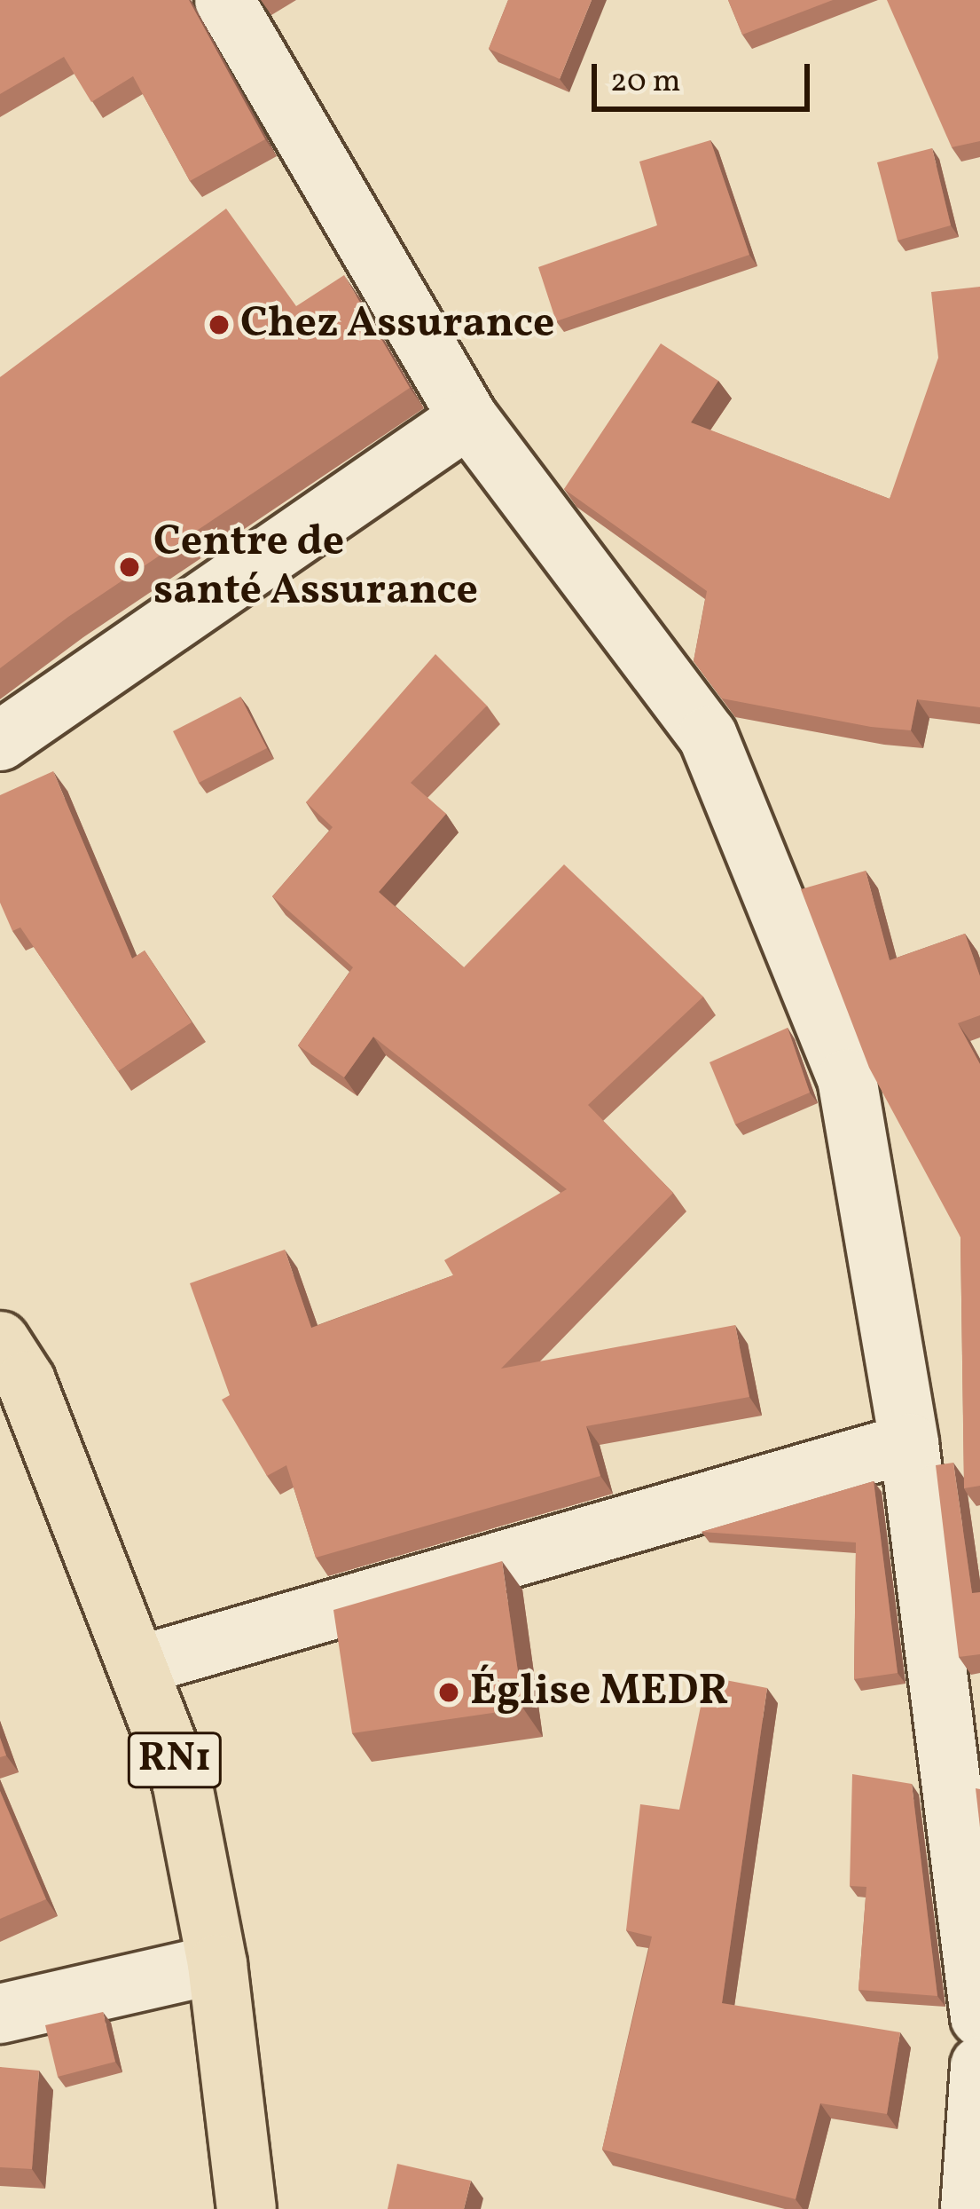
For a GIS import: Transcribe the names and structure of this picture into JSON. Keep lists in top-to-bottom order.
{
  "streets": {
    "highway": ["RN1"]
  },
  "places": ["Chez Assurance", "Centre de santé Assurance", "Église MEDR"],
  "scale_bar": "20 m"
}
